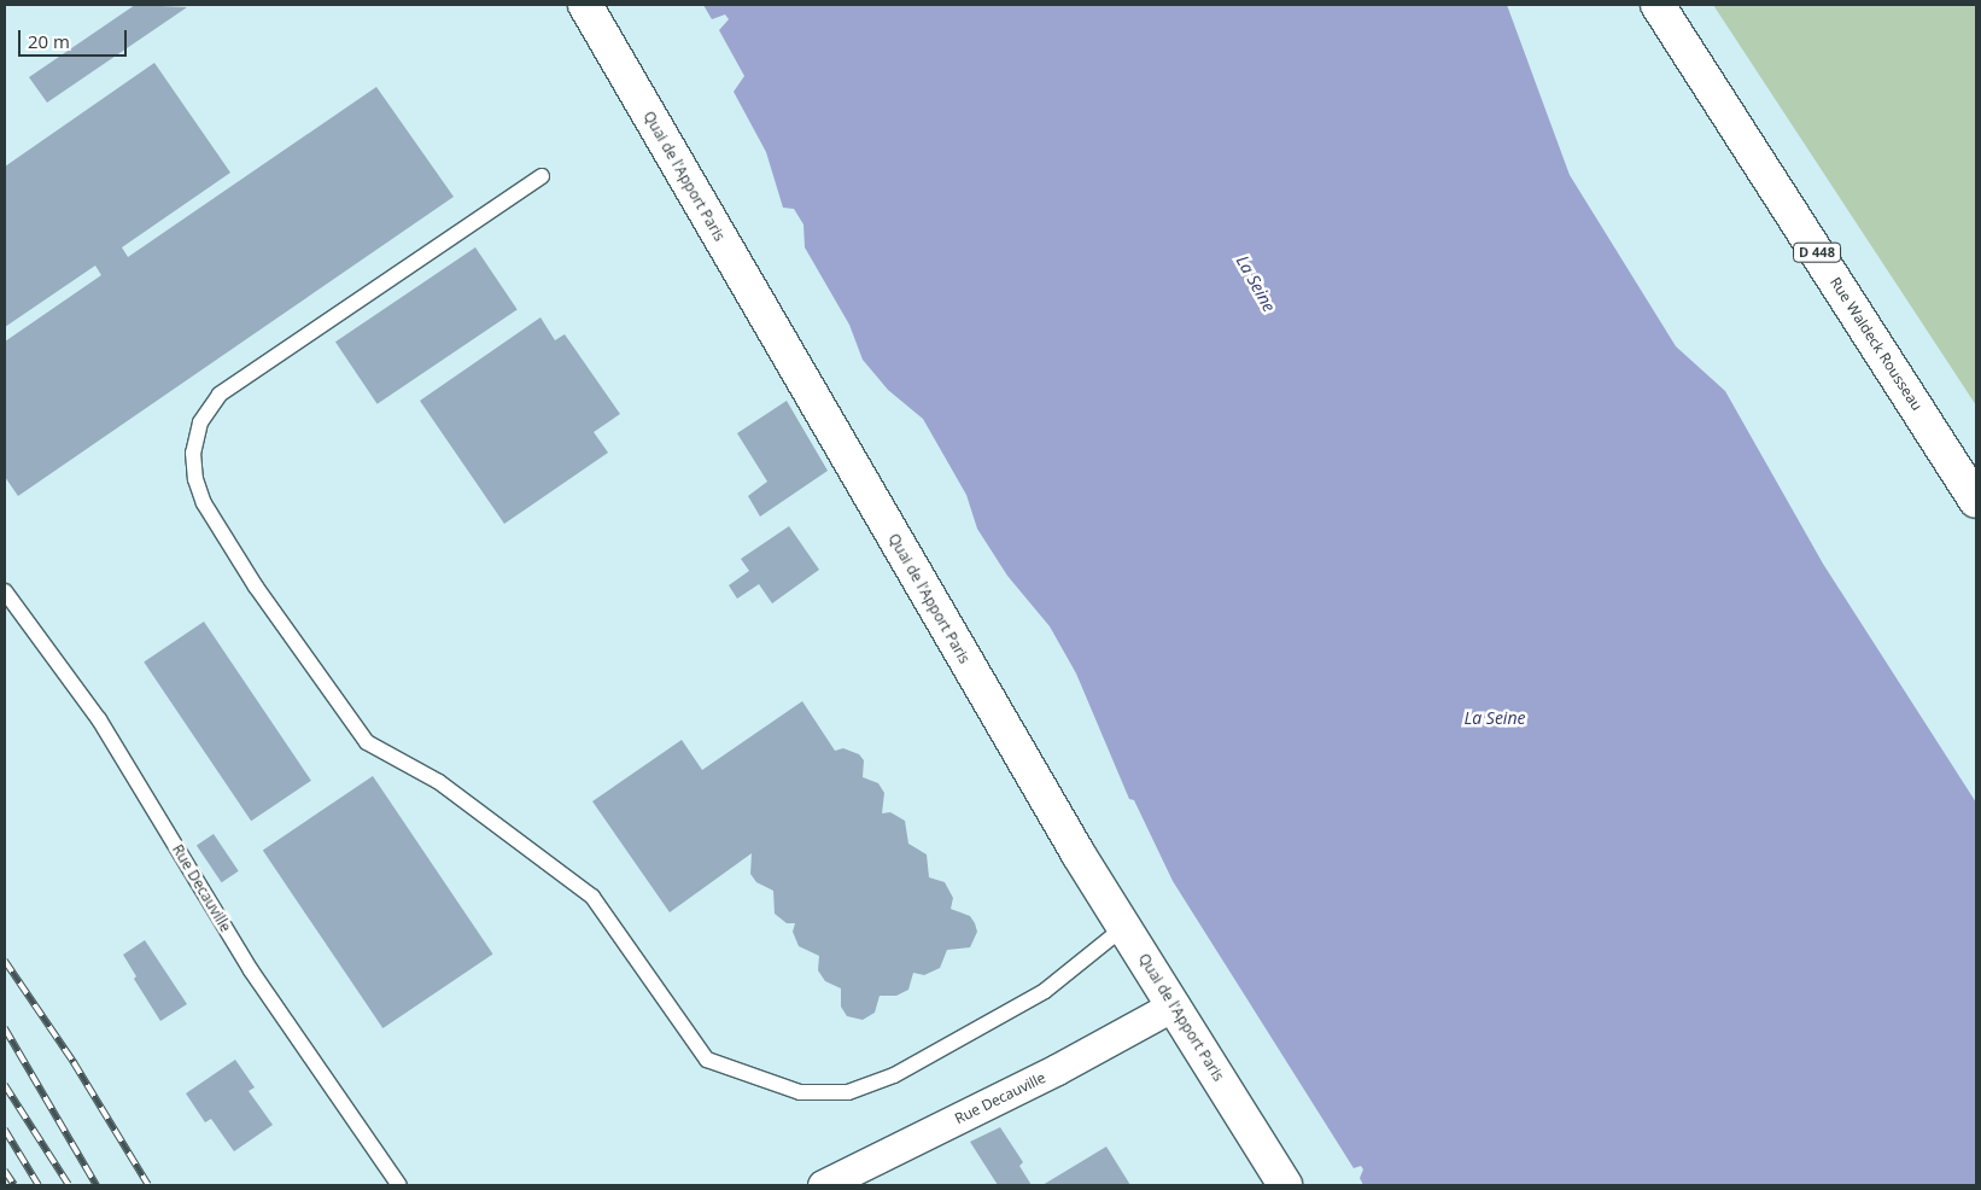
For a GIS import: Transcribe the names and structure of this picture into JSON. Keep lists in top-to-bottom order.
{
  "streets": {
    "main road": ["Quai de l'Apport Paris", "D 448", "Rue Waldeck Rousseau"],
    "street": ["Rue Decauville"]
  },
  "crossings": [
    ["Quai de l'Apport Paris", "Rue Decauville"]
  ],
  "water": ["La Seine"],
  "scale_bar": "20 m"
}
